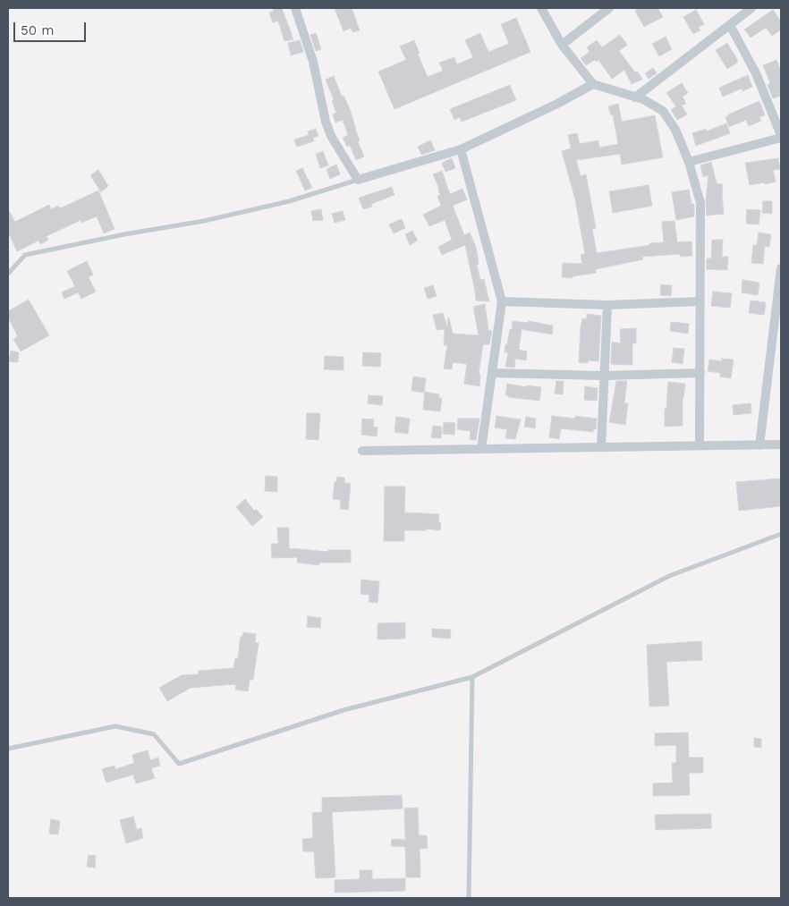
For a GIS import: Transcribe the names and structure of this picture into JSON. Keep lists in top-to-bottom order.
{
  "scale_bar": "50 m"
}
